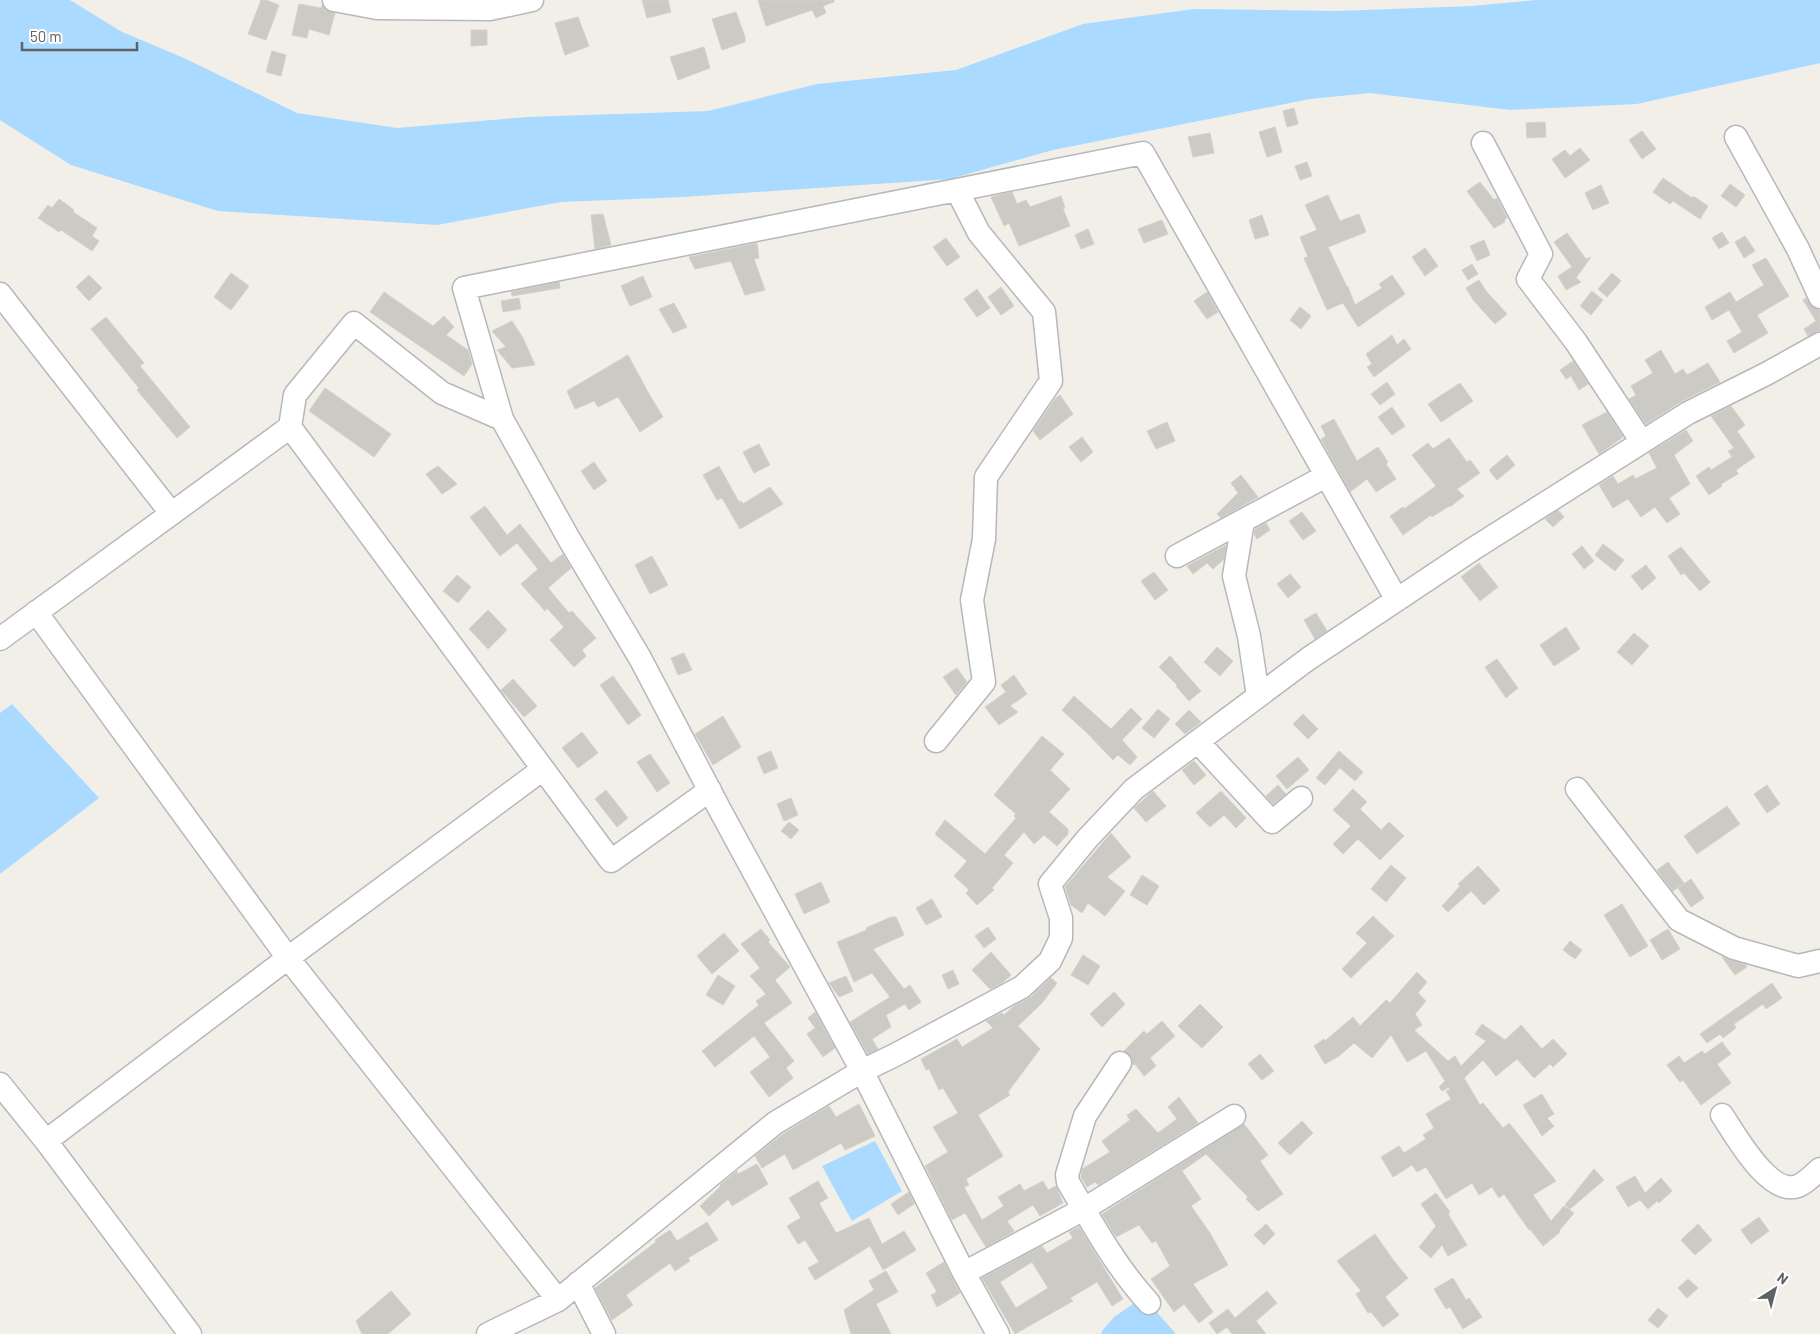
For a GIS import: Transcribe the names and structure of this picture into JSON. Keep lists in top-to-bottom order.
{
  "scale_bar": "50 m",
  "north": "top right"
}
